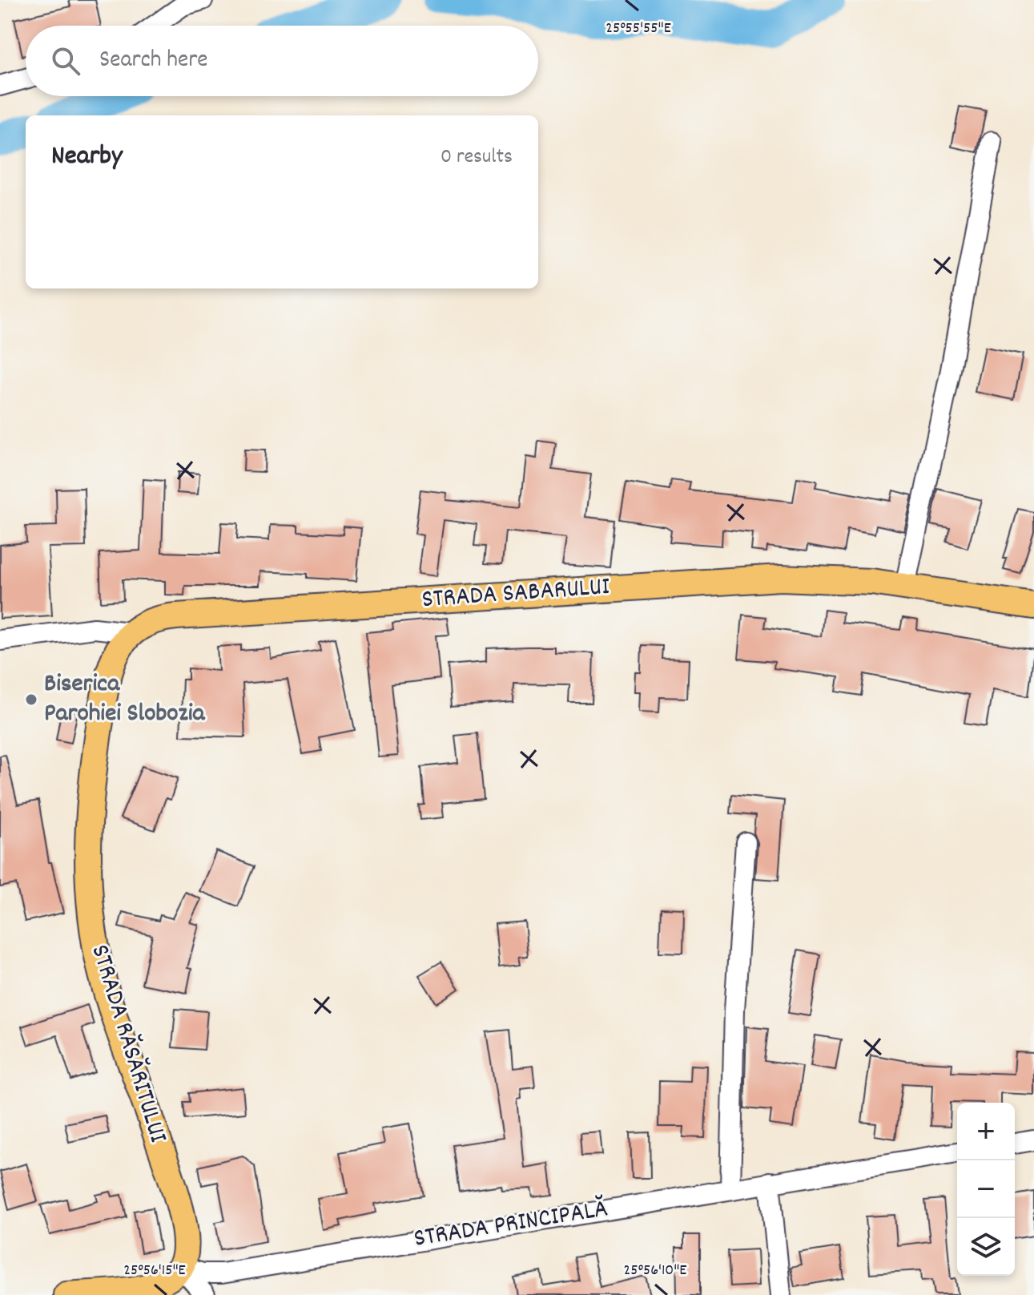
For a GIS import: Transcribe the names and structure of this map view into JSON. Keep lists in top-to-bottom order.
{
  "streets": {
    "main road": ["STRADA SABARULUI", "STRADA RĂSĂRITULUI"],
    "street": ["STRADA PRINCIPALĂ"]
  },
  "crossings": [
    ["STRADA SABARULUI", "STRADA RĂSĂRITULUI"],
    ["STRADA RĂSĂRITULUI", "STRADA PRINCIPALĂ"]
  ],
  "places": ["Biserica Parohiei Slobozia"],
  "page": {
    "search": "Search here",
    "heading": ["Nearby", "0 results"],
    "map_buttons": ["+", "−"]
  },
  "coordinates": ["25°55'55\"E", "25°56'15\"E", "25°56'10\"E"]
}
